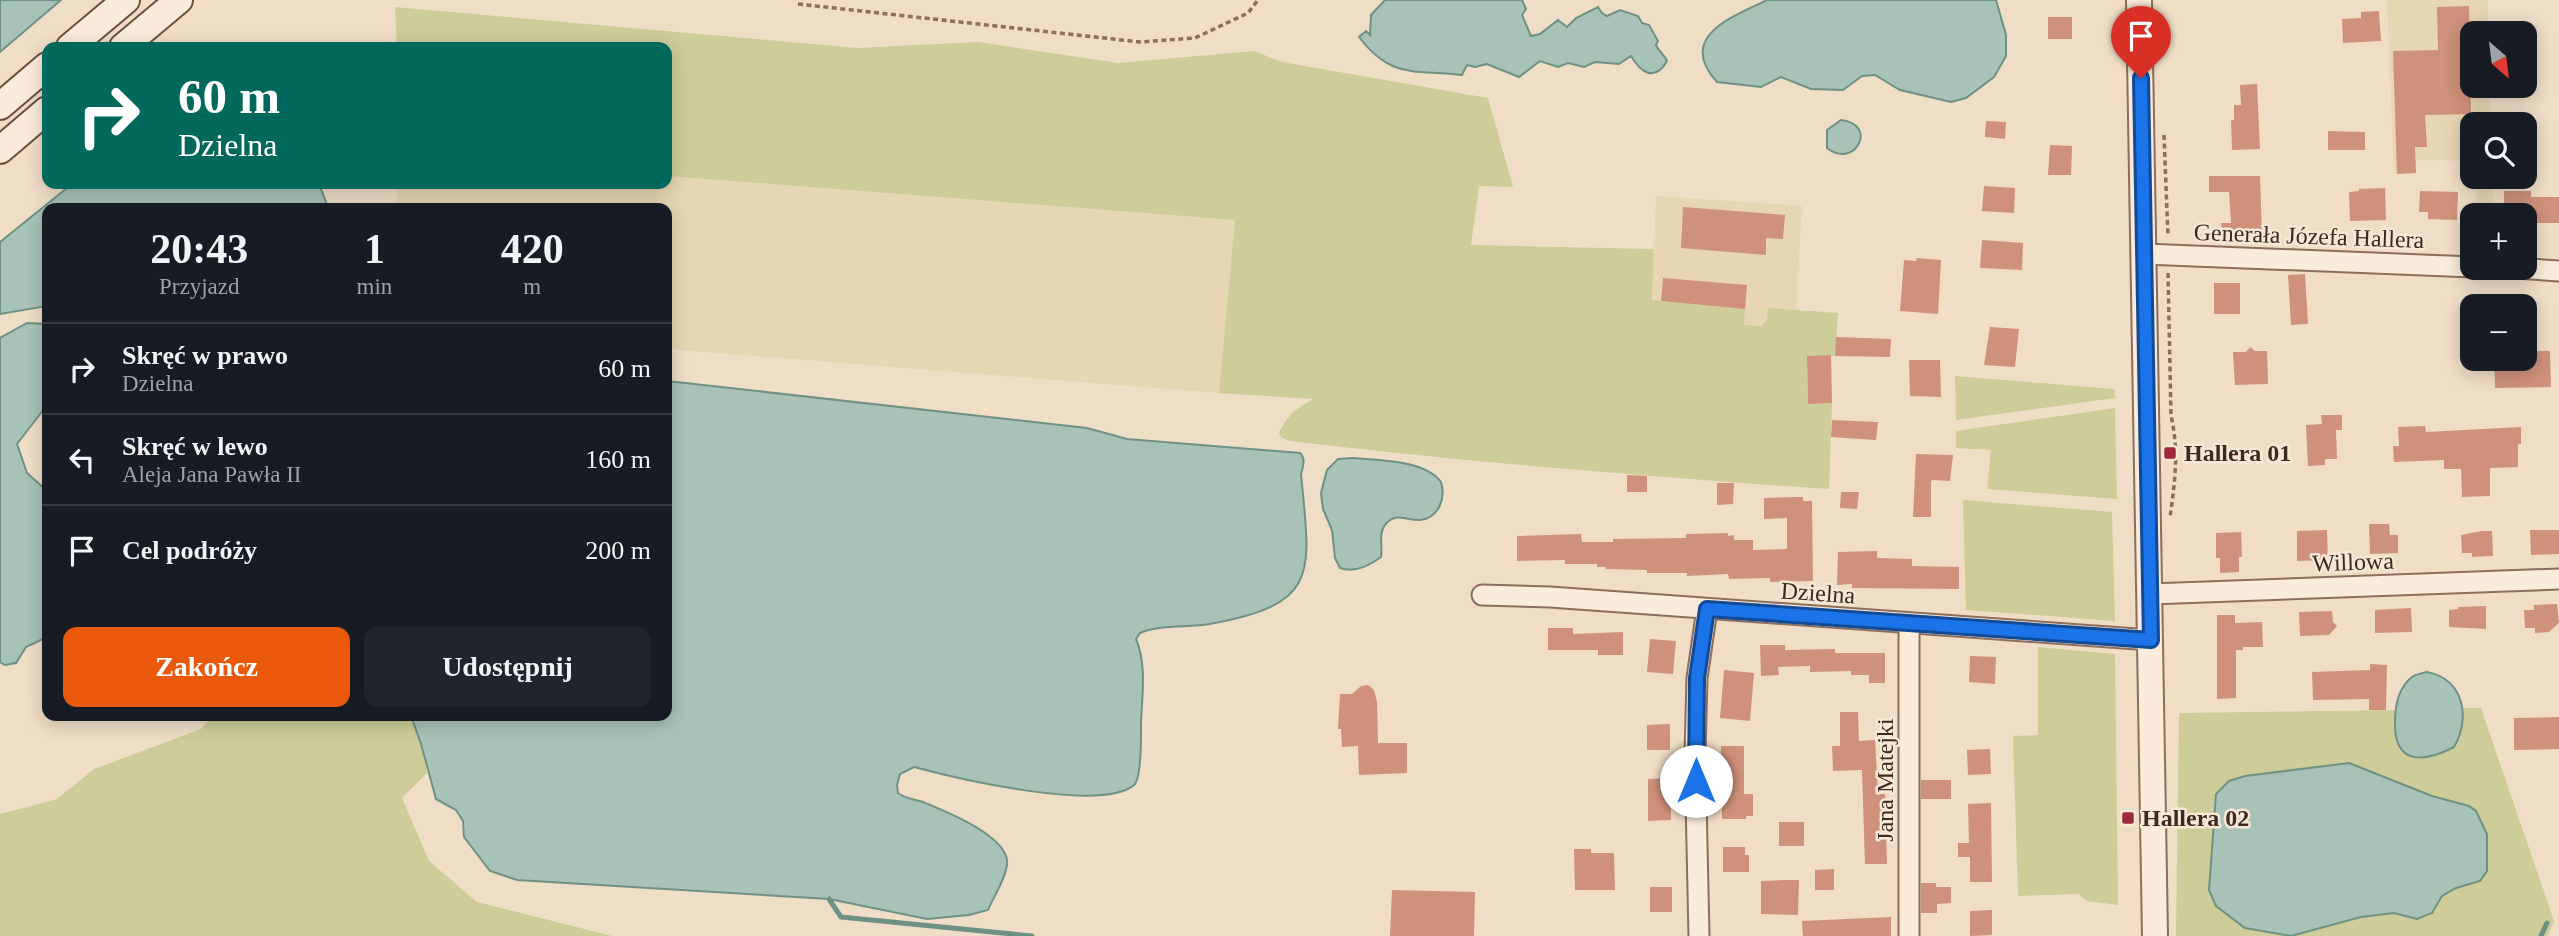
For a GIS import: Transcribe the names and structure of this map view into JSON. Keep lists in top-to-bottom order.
{
  "streets": {
    "street": [
      "Generała Józefa Hallera",
      "Willowa",
      "Dzielna",
      "Jana Matejki"
    ]
  },
  "crossings": [
    ["Dzielna", "Jana Matejki"]
  ],
  "places": {
    "transit": ["Hallera 01", "Hallera 02"]
  },
  "north": "bottom right",
  "page": {
    "map_buttons": ["+", "−"],
    "turn": ["60 m", "Dzielna"],
    "eta": [
      "20:43",
      "Przyjazd",
      "1",
      "min",
      "420",
      "m"
    ],
    "list": [
      {
        "name": "Skręć w prawo",
        "note": "Dzielna",
        "value": "60 m"
      },
      {
        "name": "Skręć w lewo",
        "note": "Aleja Jana Pawła II",
        "value": "160 m"
      },
      {
        "name": "Cel podróży",
        "value": "200 m"
      }
    ],
    "buttons": ["Zakończ", "Udostępnij"]
  }
}
